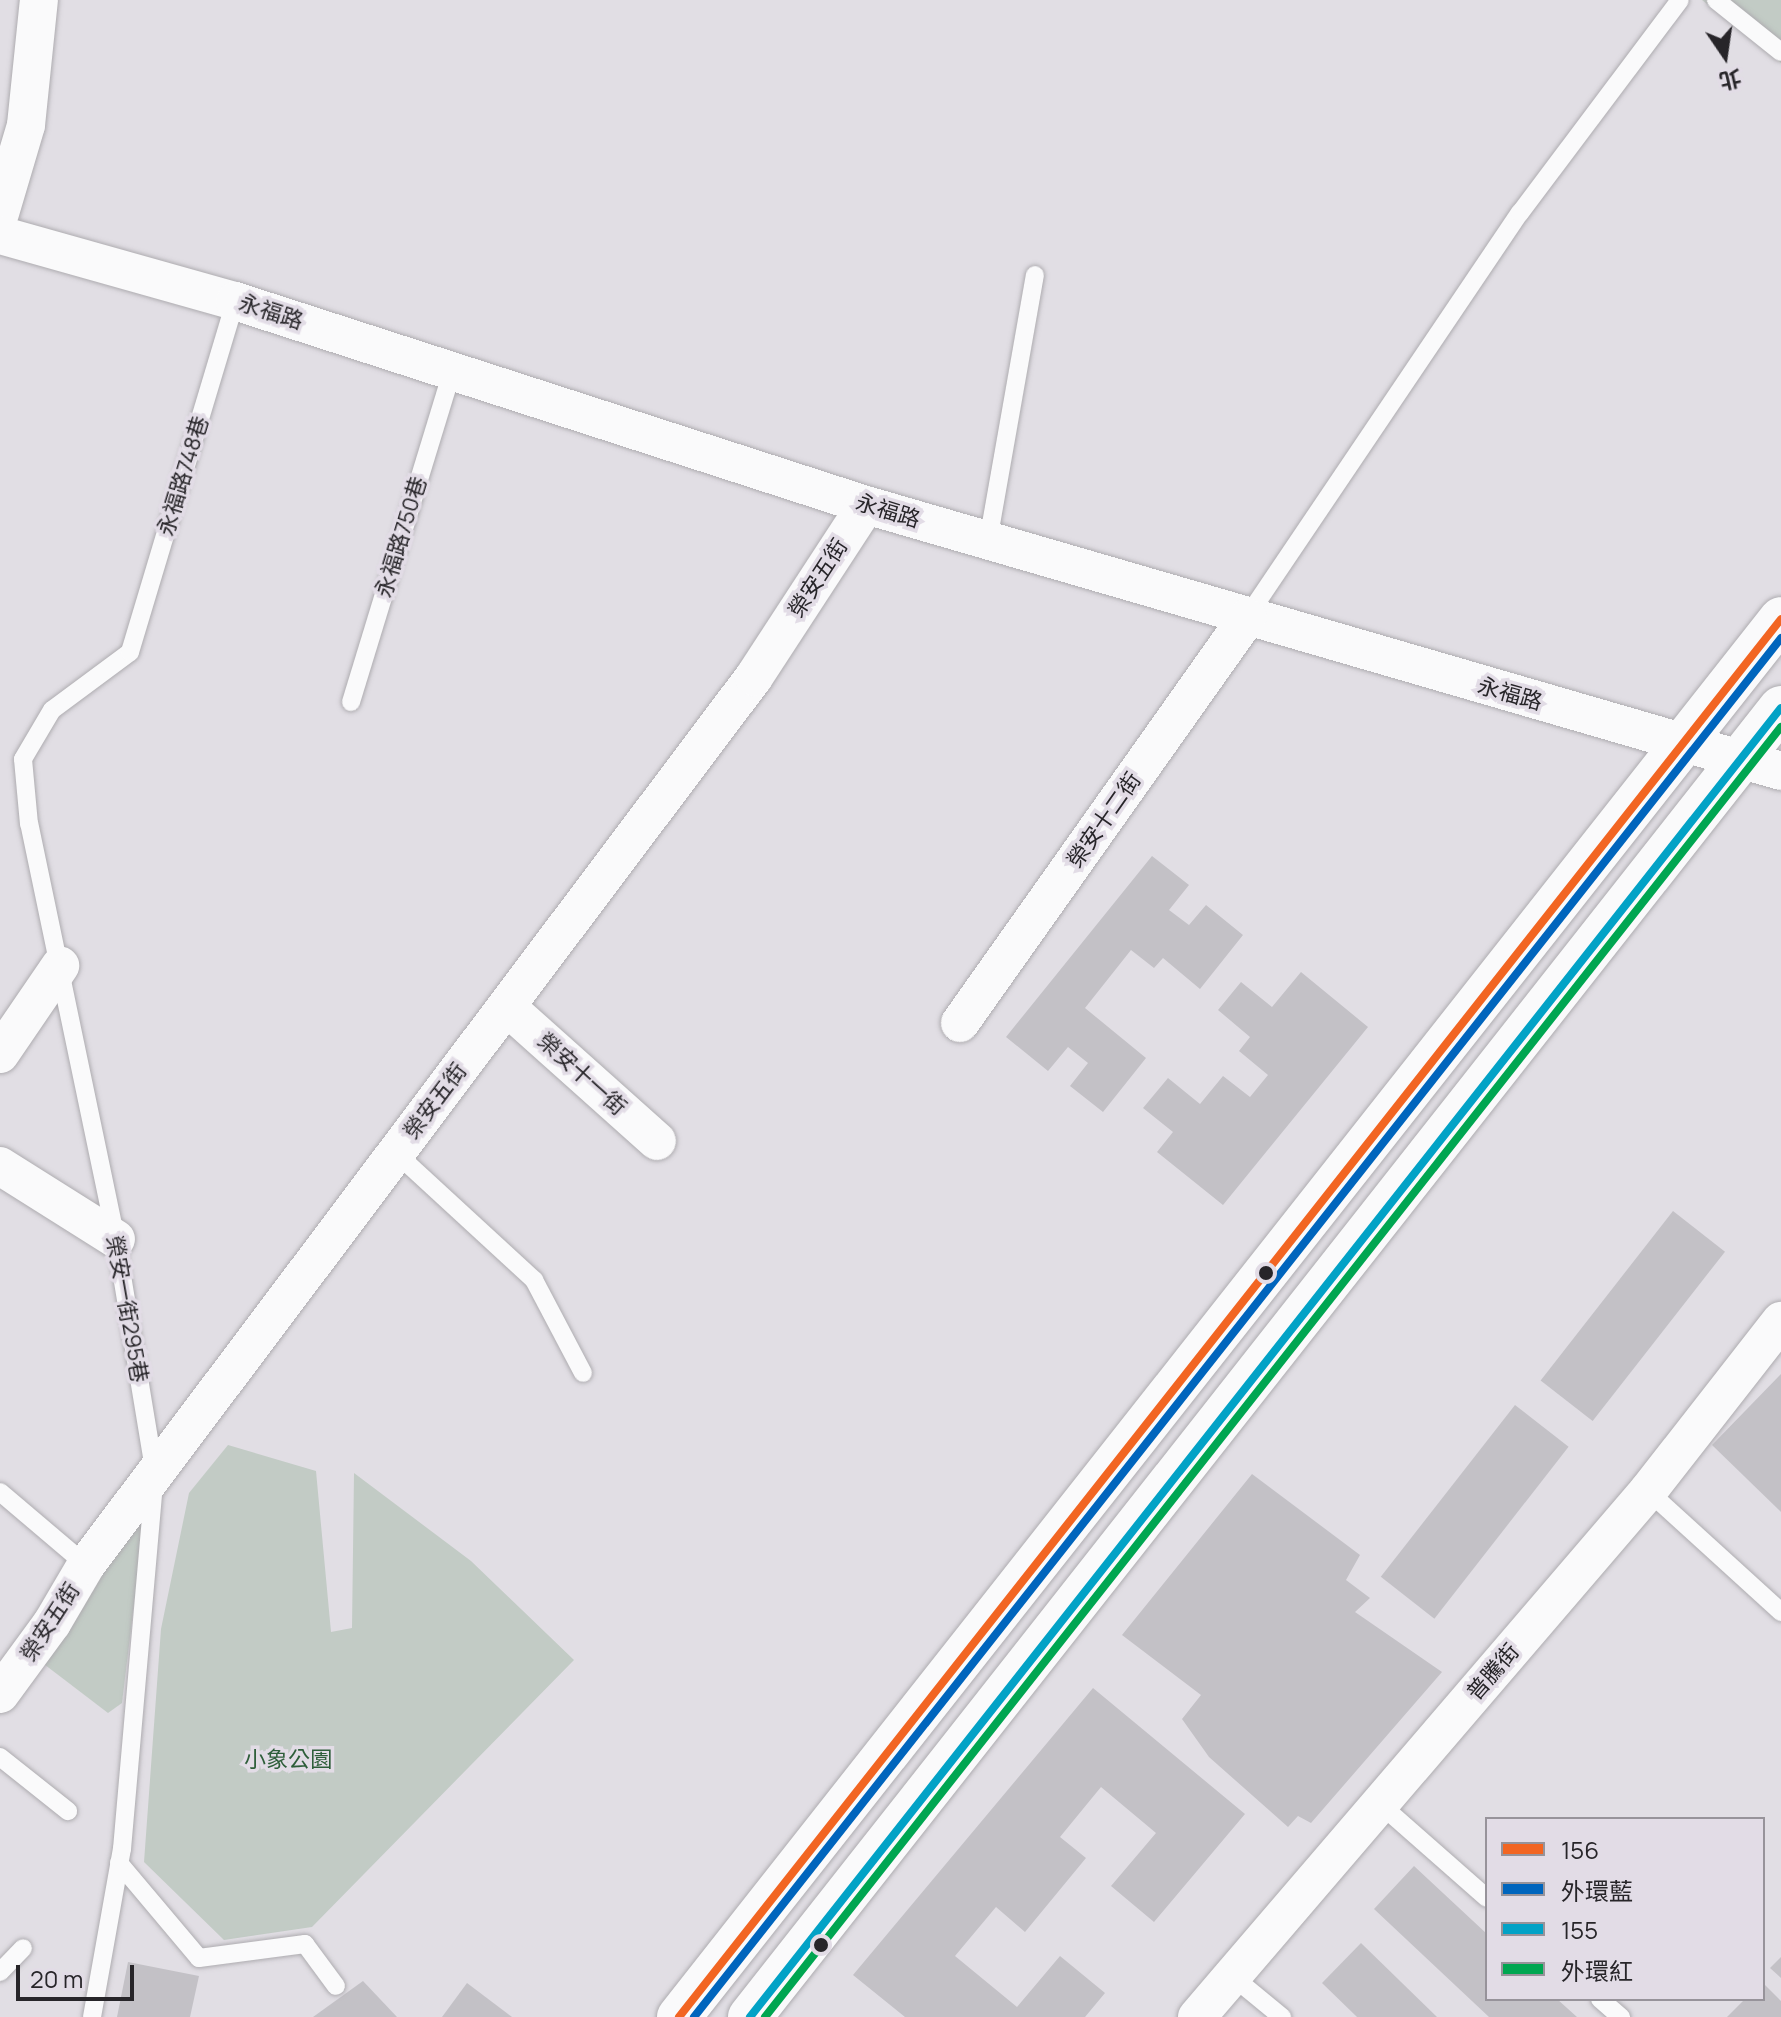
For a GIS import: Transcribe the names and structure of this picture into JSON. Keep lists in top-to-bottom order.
{
  "streets": {
    "street": [
      "永福路",
      "榮安五街",
      "榮安十二街",
      "榮安十一街",
      "普騰街"
    ],
    "lane": ["永福路748巷", "永福路750巷", "榮安一街295巷"]
  },
  "crossings": [
    ["永福路", "永福路748巷"],
    ["永福路", "永福路750巷"],
    ["永福路", "榮安五街"],
    ["永福路", "榮安十二街"],
    ["永福路748巷", "榮安一街295巷"],
    ["榮安五街", "榮安十一街"],
    ["榮安五街", "榮安一街295巷"]
  ],
  "parks": ["小象公園"],
  "lines": [
    "transit line 156",
    "transit line 外環藍",
    "transit line 155",
    "transit line 外環紅"
  ],
  "legend": [
    "156",
    "外環藍",
    "155",
    "外環紅"
  ],
  "scale_bar": "20 m",
  "north": "bottom"
}
